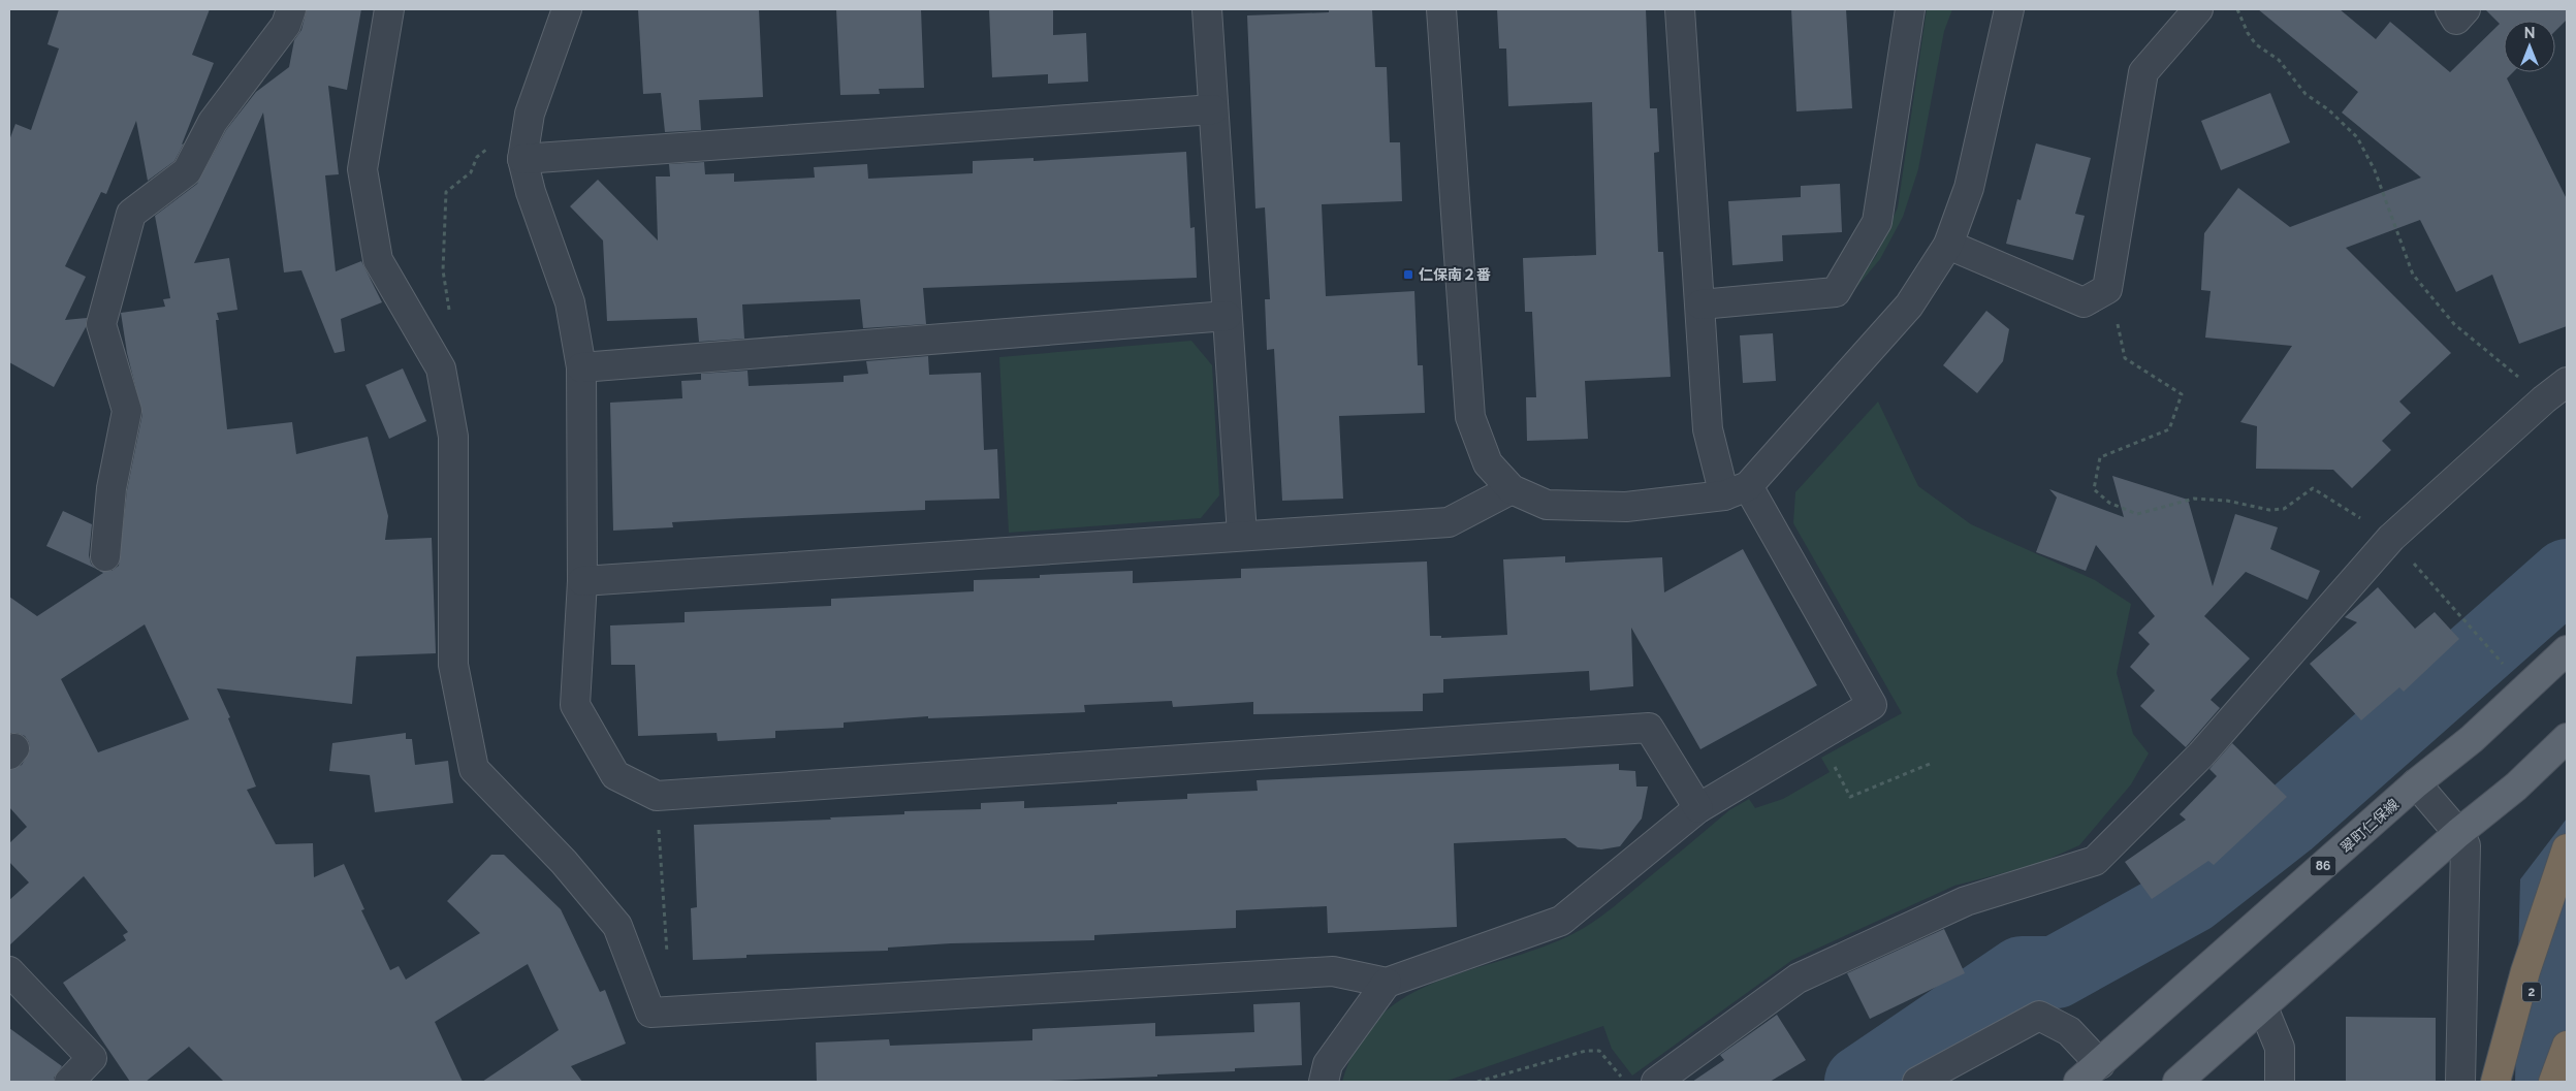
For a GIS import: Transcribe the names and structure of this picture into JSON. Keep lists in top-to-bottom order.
{
  "streets": {
    "highway": ["2"],
    "main road": ["翠町仁保線", "86"]
  },
  "places": {
    "transit": ["仁保南２番"]
  },
  "north": "top"
}
